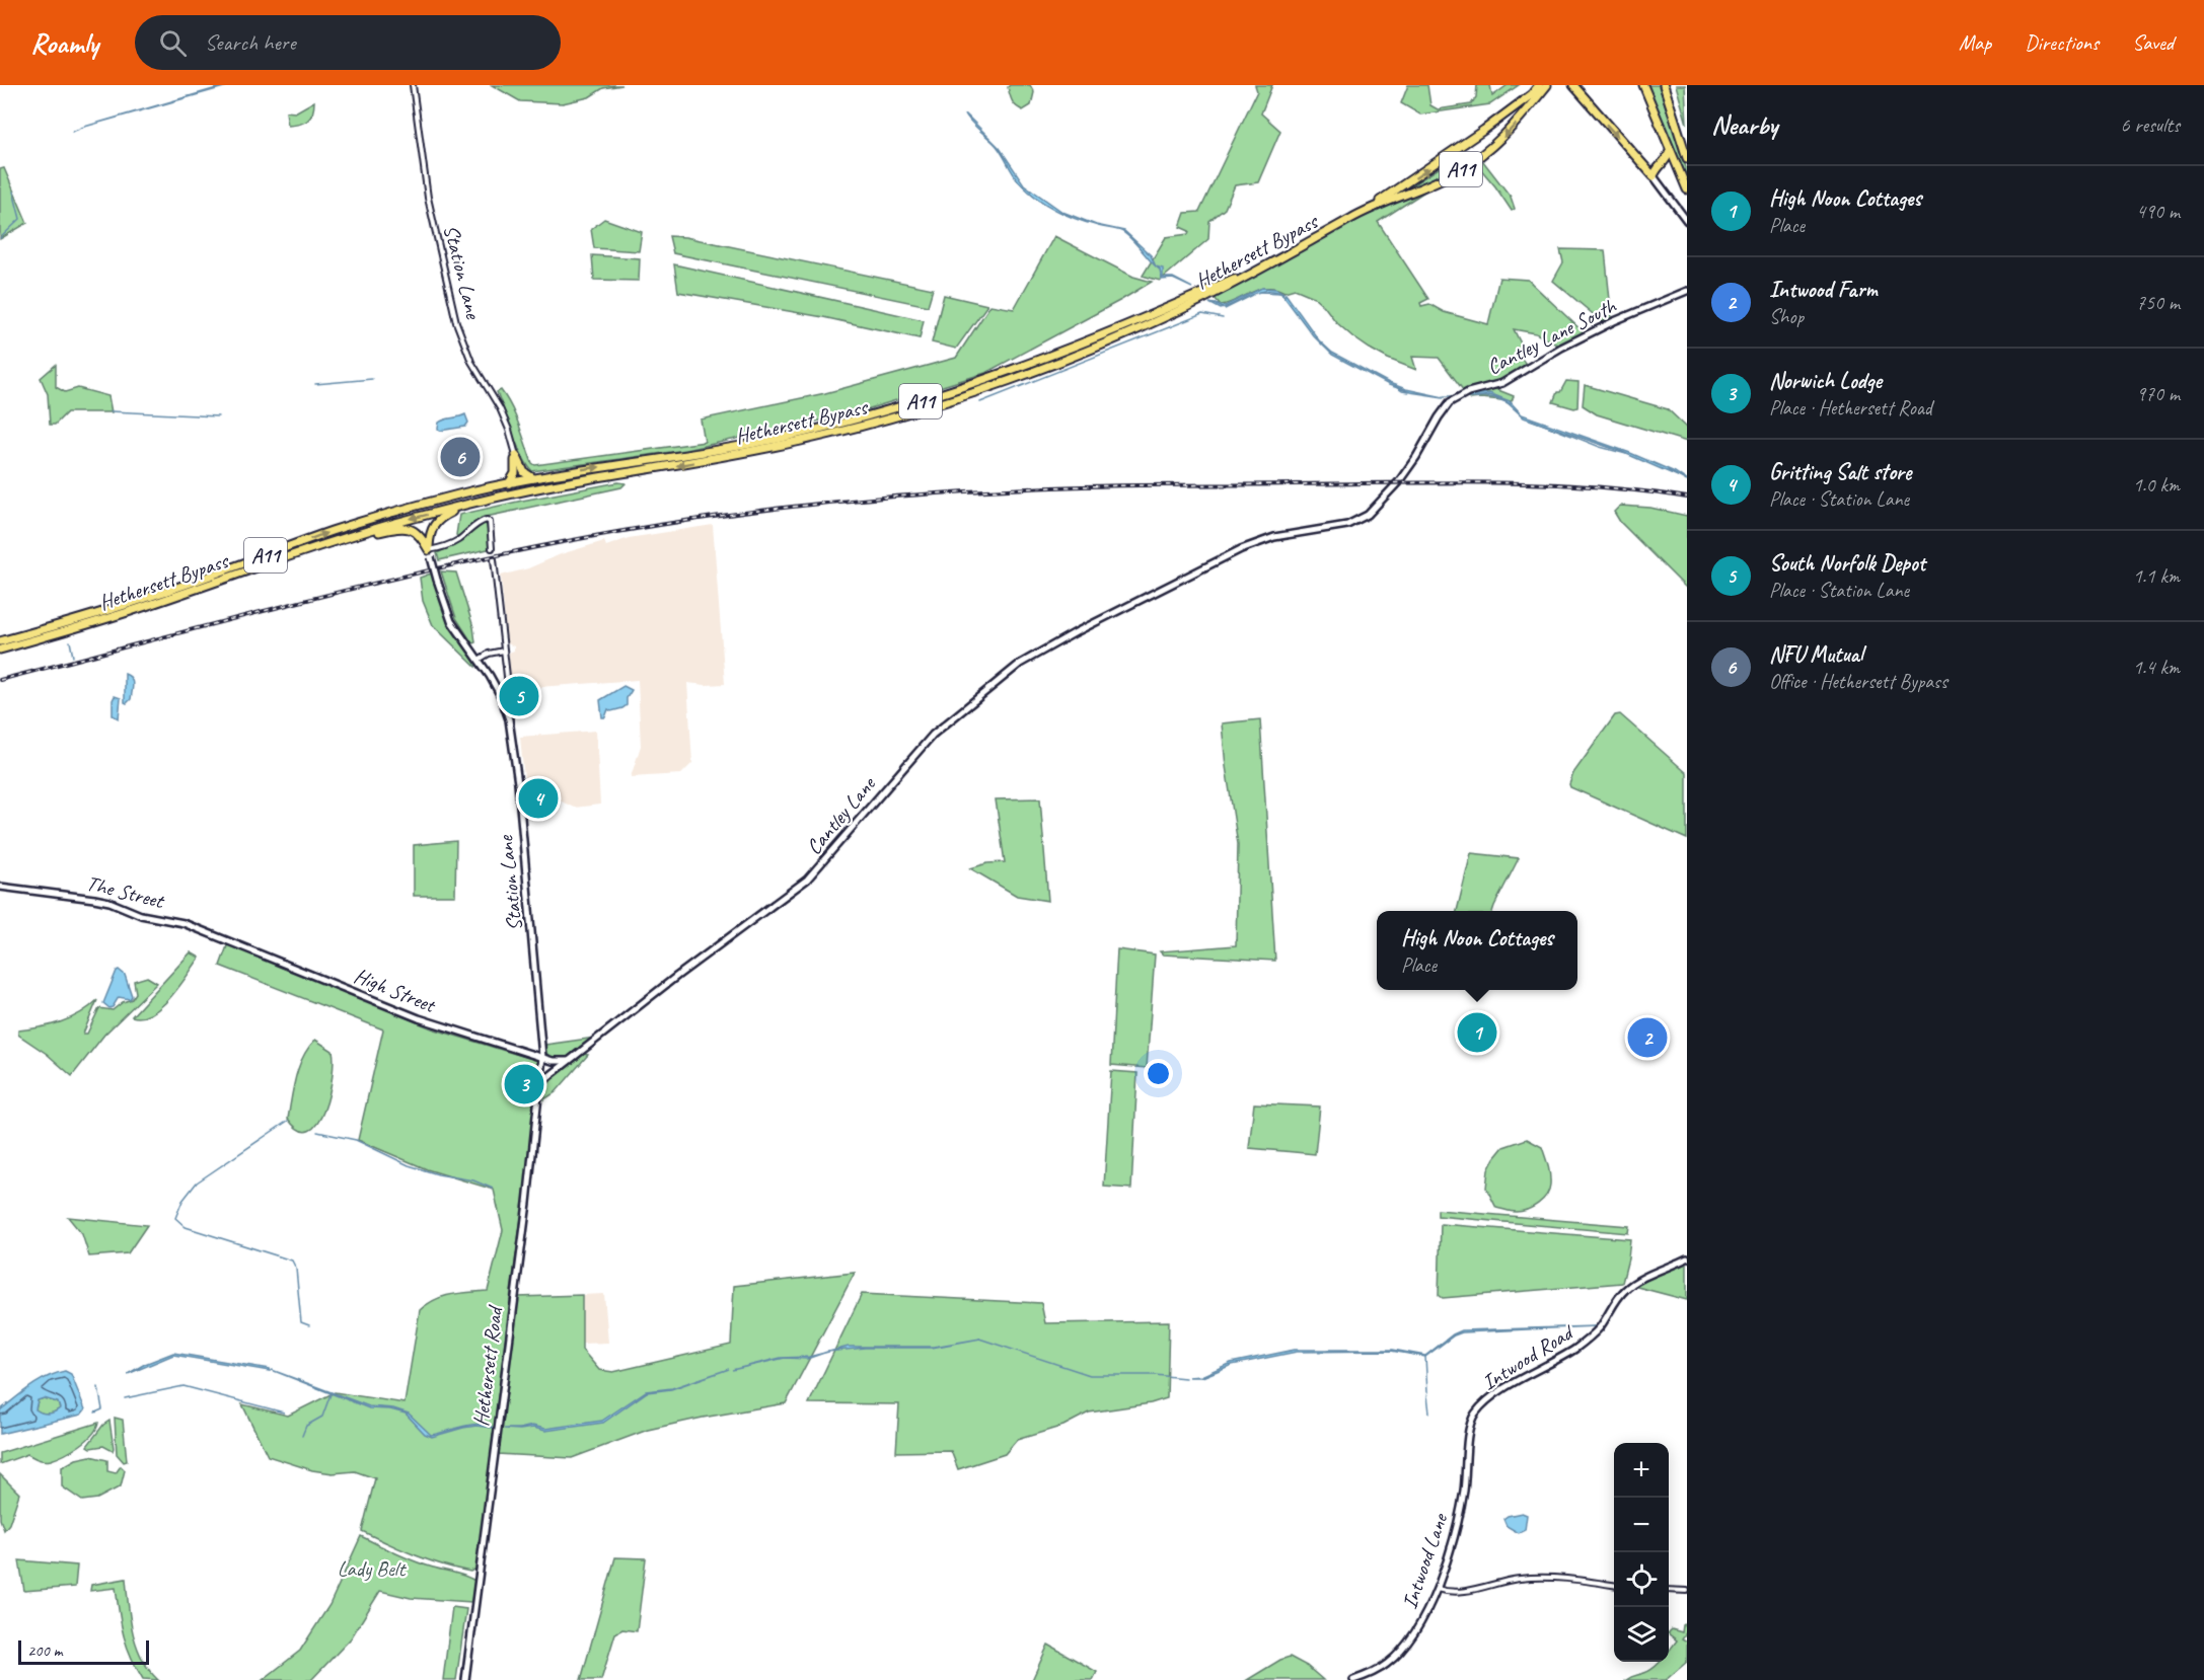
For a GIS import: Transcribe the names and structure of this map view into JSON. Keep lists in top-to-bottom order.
{
  "streets": {
    "highway": ["A11", "Hethersett Bypass"],
    "street": [
      "Station Lane",
      "Cantley Lane South",
      "Cantley Lane",
      "The Street",
      "High Street",
      "Intwood Road",
      "Hethersett Road",
      "Intwood Lane"
    ]
  },
  "crossings": [
    ["A11", "Hethersett Bypass"],
    ["A11", "Station Lane"],
    ["Station Lane", "High Street"],
    ["Station Lane", "Hethersett Road"],
    ["Cantley Lane South", "Cantley Lane"],
    ["Cantley Lane", "Hethersett Road"],
    ["The Street", "High Street"],
    ["High Street", "Hethersett Road"],
    ["Intwood Road", "Intwood Lane"]
  ],
  "parks": ["Lady Belt"],
  "scale_bar": "200 m",
  "page": {
    "header": "Roamly",
    "search": "Search here",
    "nav": ["Map", "Directions", "Saved"],
    "heading": ["Nearby", "6 results"],
    "list": [
      {
        "mark": "1",
        "name": "High Noon Cottages",
        "note": "Place",
        "value": "490 m"
      },
      {
        "mark": "2",
        "name": "Intwood Farm",
        "note": "Shop",
        "value": "750 m"
      },
      {
        "mark": "3",
        "name": "Norwich Lodge",
        "note": "Place · Hethersett Road",
        "value": "970 m"
      },
      {
        "mark": "4",
        "name": "Gritting Salt store",
        "note": "Place · Station Lane",
        "value": "1.0 km"
      },
      {
        "mark": "5",
        "name": "South Norfolk Depot",
        "note": "Place · Station Lane",
        "value": "1.1 km"
      },
      {
        "mark": "6",
        "name": "NFU Mutual",
        "note": "Office · Hethersett Bypass",
        "value": "1.4 km"
      }
    ],
    "pins": [
      "6",
      "5",
      "4",
      "1",
      "2",
      "3"
    ],
    "popup": ["High Noon Cottages", "Place"],
    "map_buttons": ["+", "−"],
    "scale": "200 m"
  }
}
